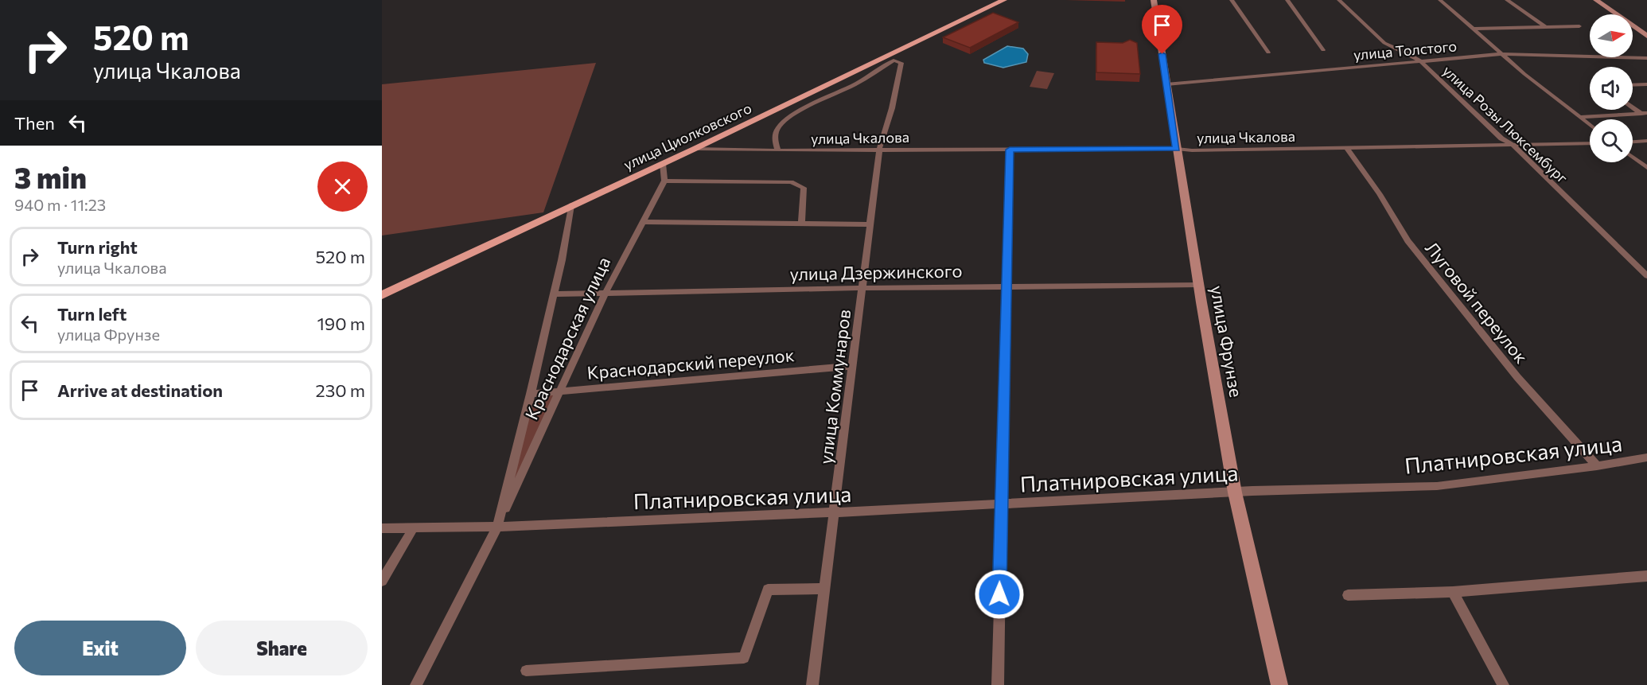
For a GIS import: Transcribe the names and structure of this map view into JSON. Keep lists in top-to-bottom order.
{
  "streets": {
    "main road": ["улица Циолковского", "улица Фрунзе"],
    "street": [
      "улица Толстого",
      "улица Розы Люксембург",
      "улица Чкалова",
      "улица Дзержинского",
      "Луговой переулок",
      "Краснодарская улица",
      "Краснодарский переулок",
      "улица Коммунаров",
      "Платнировская улица"
    ]
  },
  "crossings": [
    ["улица Толстого", "улица Розы Люксембург"],
    ["улица Толстого", "улица Фрунзе"],
    ["улица Розы Люксембург", "улица Чкалова"],
    ["улица Циолковского", "улица Чкалова"],
    ["улица Циолковского", "Краснодарская улица"],
    ["улица Чкалова", "Луговой переулок"],
    ["улица Чкалова", "улица Фрунзе"],
    ["улица Чкалова", "улица Коммунаров"],
    ["улица Дзержинского", "Краснодарская улица"],
    ["улица Дзержинского", "улица Фрунзе"],
    ["улица Дзержинского", "улица Коммунаров"],
    ["Луговой переулок", "Платнировская улица"],
    ["Краснодарская улица", "Краснодарский переулок"],
    ["Краснодарская улица", "Платнировская улица"],
    ["улица Фрунзе", "Платнировская улица"],
    ["Краснодарский переулок", "улица Коммунаров"],
    ["улица Коммунаров", "Платнировская улица"]
  ],
  "north": "right",
  "page": {
    "turn": ["520 m", "улица Чкалова"],
    "then": "Then",
    "heading": ["3 min", "940 m · 11:23"],
    "list": [
      {
        "name": "Turn right",
        "note": "улица Чкалова",
        "value": "520 m"
      },
      {
        "name": "Turn left",
        "note": "улица Фрунзе",
        "value": "190 m"
      },
      {
        "name": "Arrive at destination",
        "value": "230 m"
      }
    ],
    "buttons": ["Exit", "Share"]
  }
}
